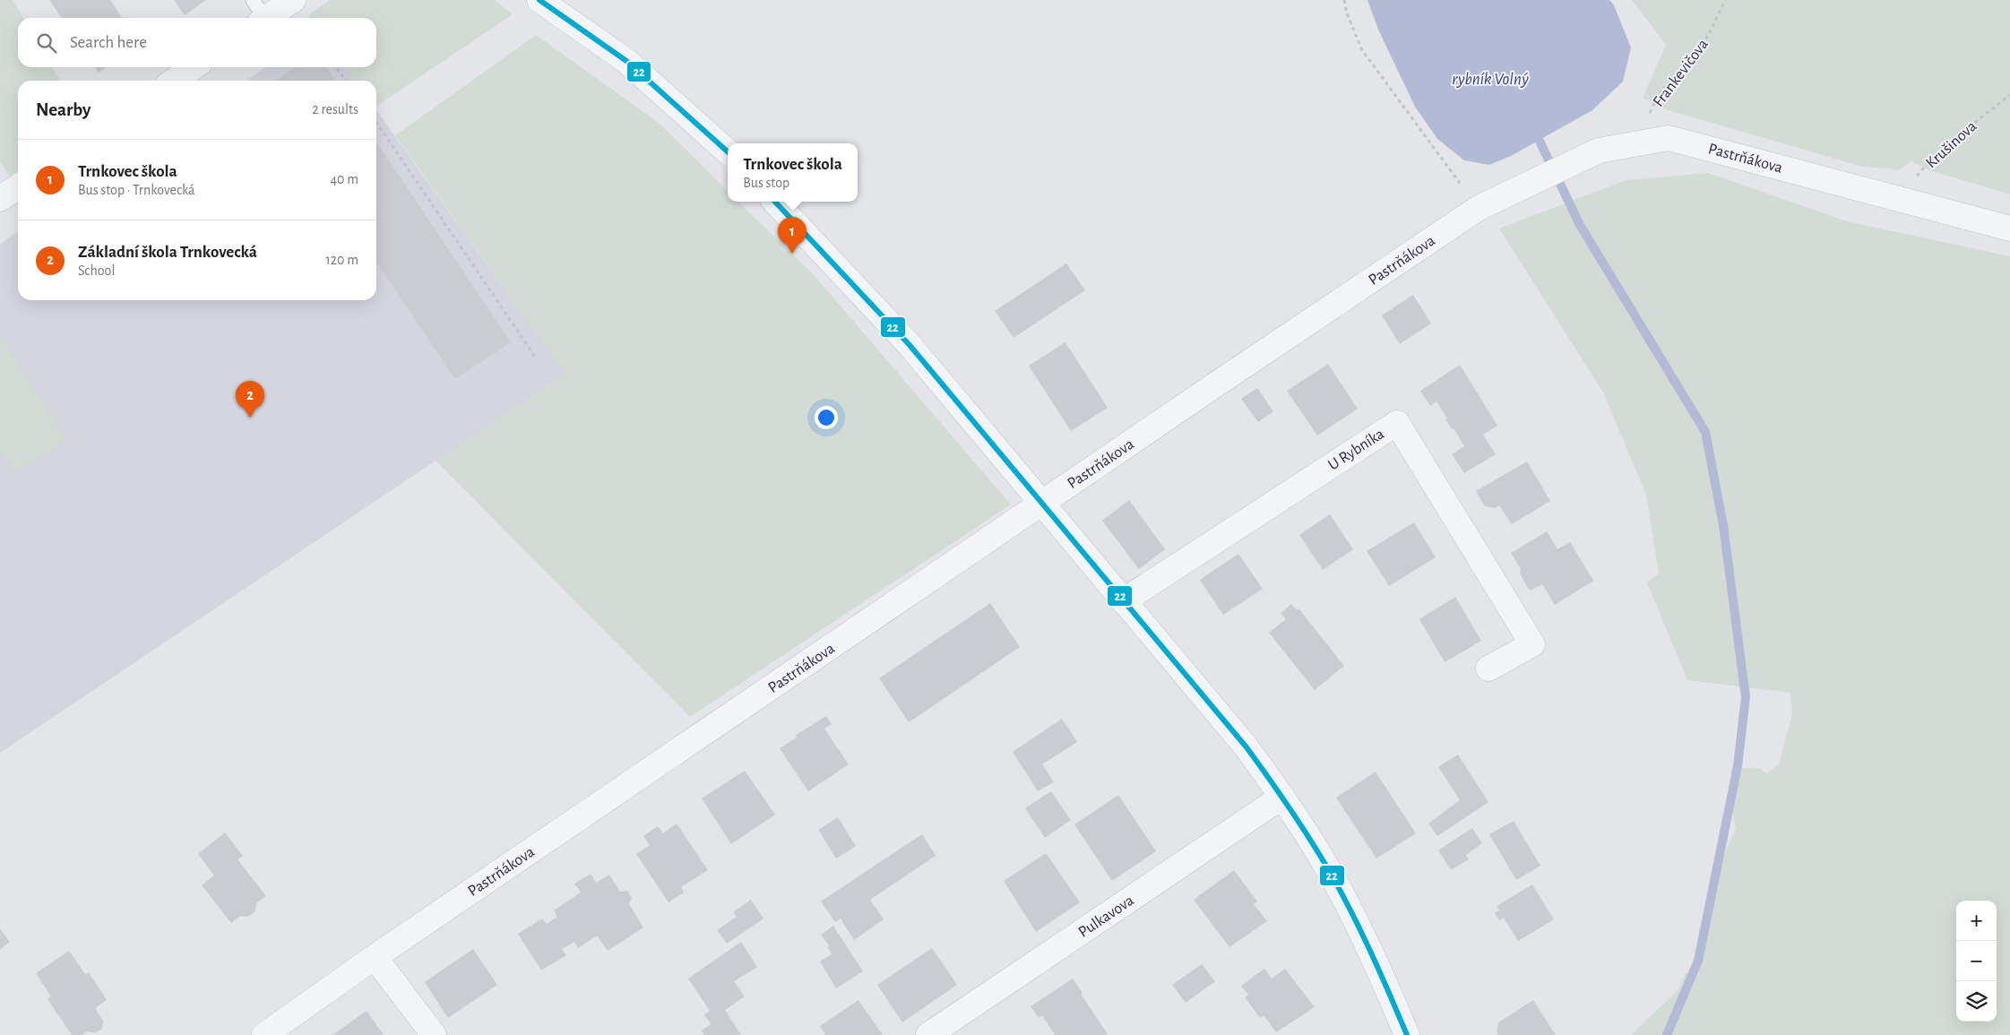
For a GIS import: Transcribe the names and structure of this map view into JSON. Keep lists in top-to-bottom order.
{
  "streets": {
    "street": ["Pastrňákova", "U Rybníka", "Pulkavova"],
    "path": ["Frankevičova", "Krušinova"]
  },
  "crossings": [
    ["Frankevičova", "Pastrňákova"],
    ["Krušinova", "Pastrňákova"]
  ],
  "water": ["rybník Volný"],
  "lines": ["transit line 22"],
  "page": {
    "search": "Search here",
    "heading": ["Nearby", "2 results"],
    "list": [
      {
        "mark": "1",
        "name": "Trnkovec škola",
        "note": "Bus stop · Trnkovecká",
        "value": "40 m"
      },
      {
        "mark": "2",
        "name": "Základní škola Trnkovecká",
        "note": "School",
        "value": "120 m"
      }
    ],
    "popup": ["Trnkovec škola", "Bus stop"],
    "pins": ["1", "2"],
    "map_buttons": ["+", "−"]
  }
}
